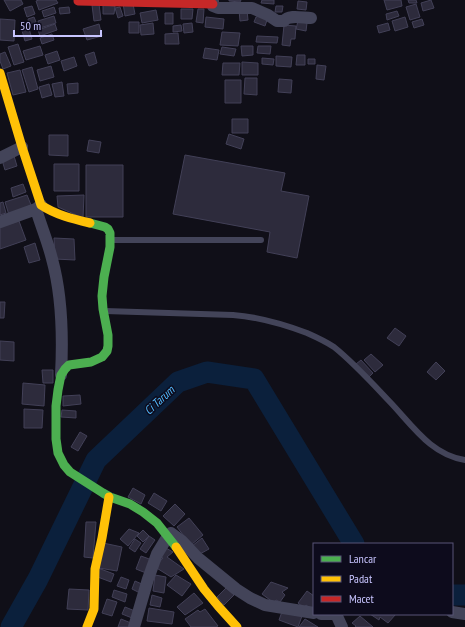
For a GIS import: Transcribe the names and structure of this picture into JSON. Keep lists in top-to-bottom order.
{
  "water": ["Ci Tarum"],
  "legend": ["Lancar", "Padat", "Macet"],
  "scale_bar": "50 m"
}
